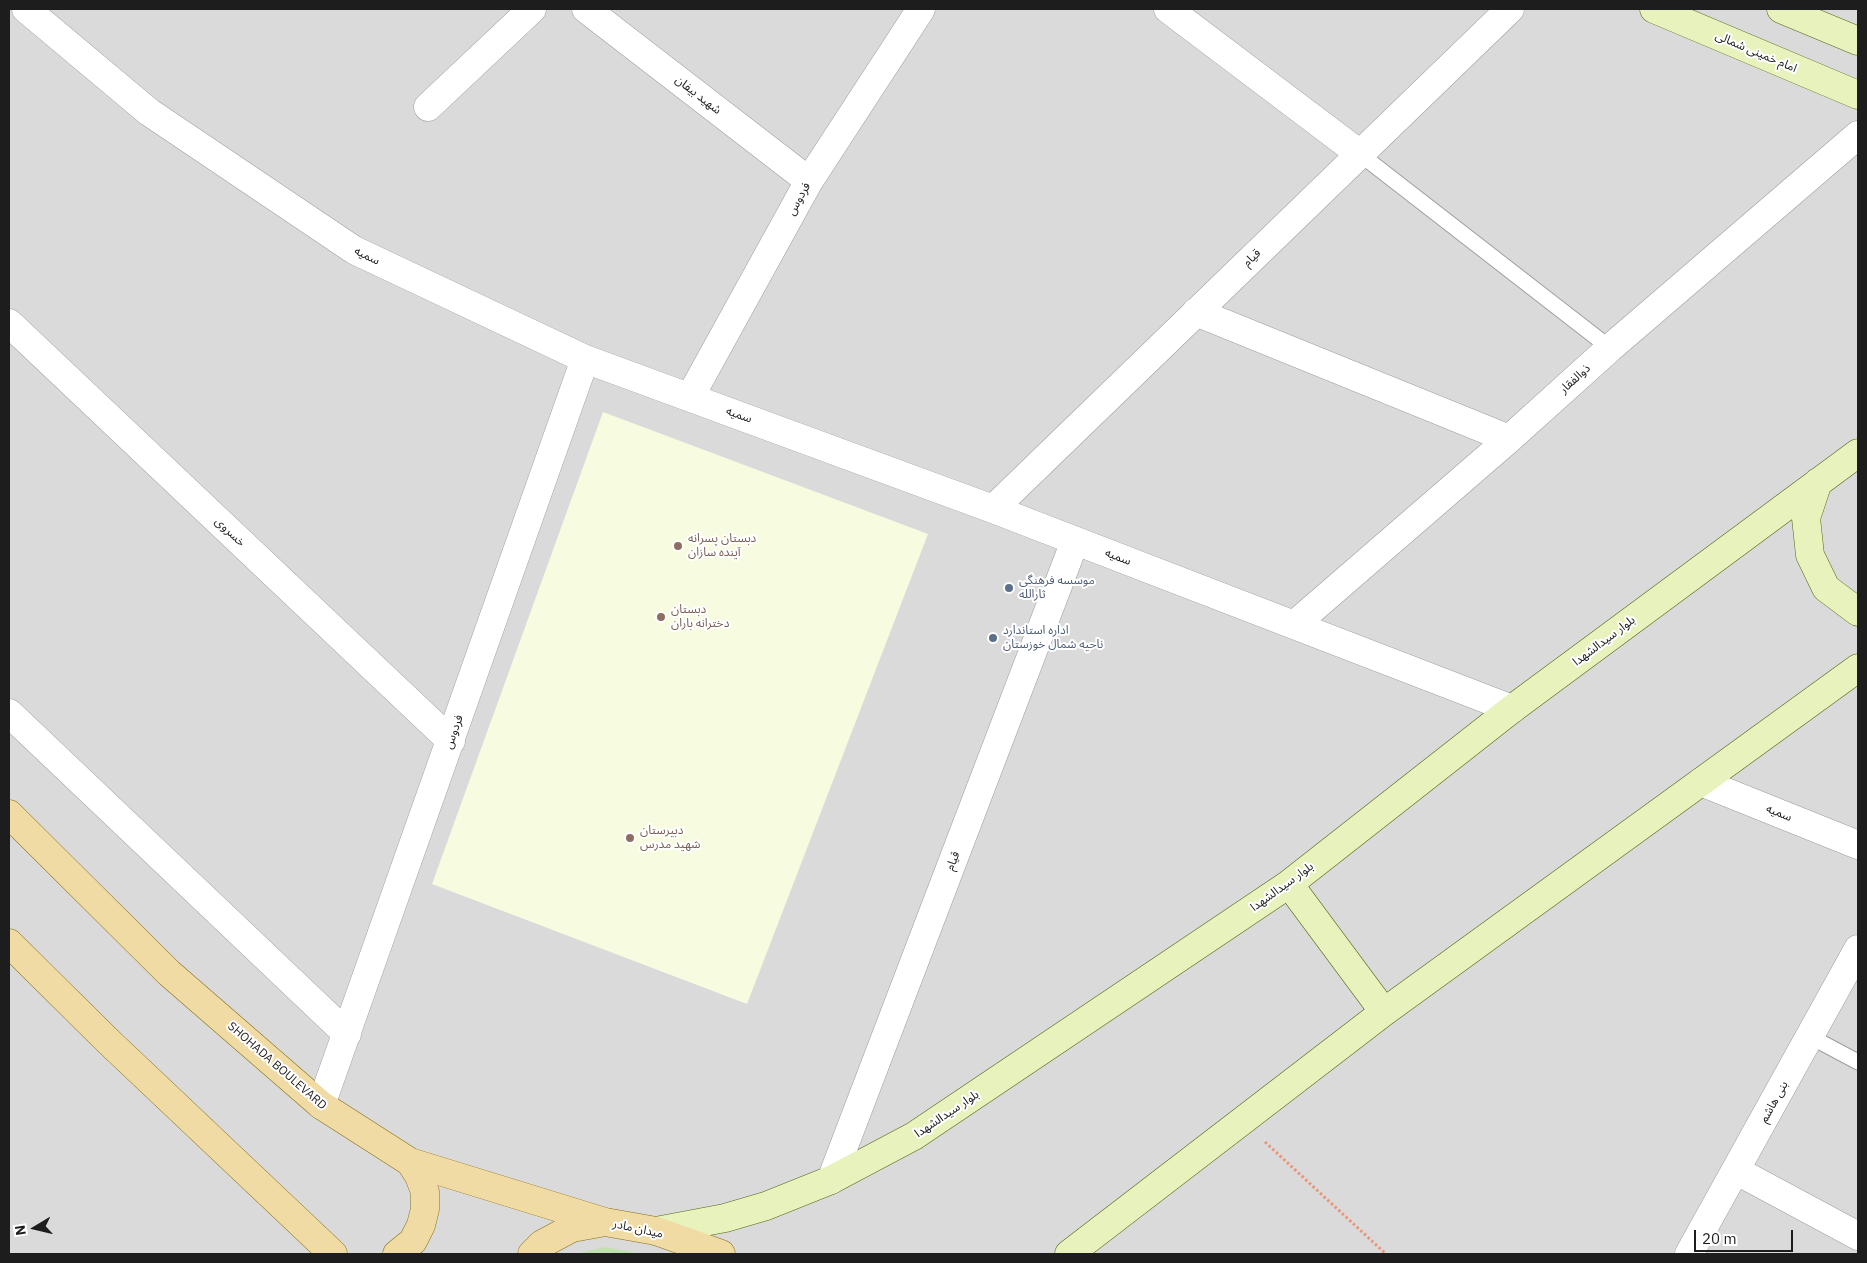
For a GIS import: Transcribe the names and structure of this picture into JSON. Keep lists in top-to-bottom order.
{
  "streets": {
    "main road": [
      "امام خمینی شمالی",
      "بلوار سیدالشهدا",
      "SHOHADA BOULEVARD",
      "میدان مادر"
    ],
    "street": [
      "شهید بیفان",
      "فردوس",
      "سمیه",
      "قیام",
      "ذوالفقار",
      "خسروی",
      "بنی هاشم"
    ]
  },
  "crossings": [
    ["شهید بیفان", "فردوس"],
    ["فردوس", "سمیه"],
    ["فردوس", "خسروی"],
    ["فردوس", "SHOHADA BOULEVARD"],
    ["سمیه", "قیام"],
    ["سمیه", "ذوالفقار"],
    ["سمیه", "بلوار سیدالشهدا"],
    ["قیام", "بلوار سیدالشهدا"],
    ["بلوار سیدالشهدا", "میدان مادر"],
    ["SHOHADA BOULEVARD", "میدان مادر"]
  ],
  "places": [
    "دبستان پسرانه آینده سازان",
    "موسسه فرهنگی ثارالله",
    "دبستان دخترانه باران",
    "اداره استاندارد ناحیه شمال خوزستان",
    "دبیرستان شهید مدرس"
  ],
  "scale_bar": "20 m",
  "north": "left"
}
